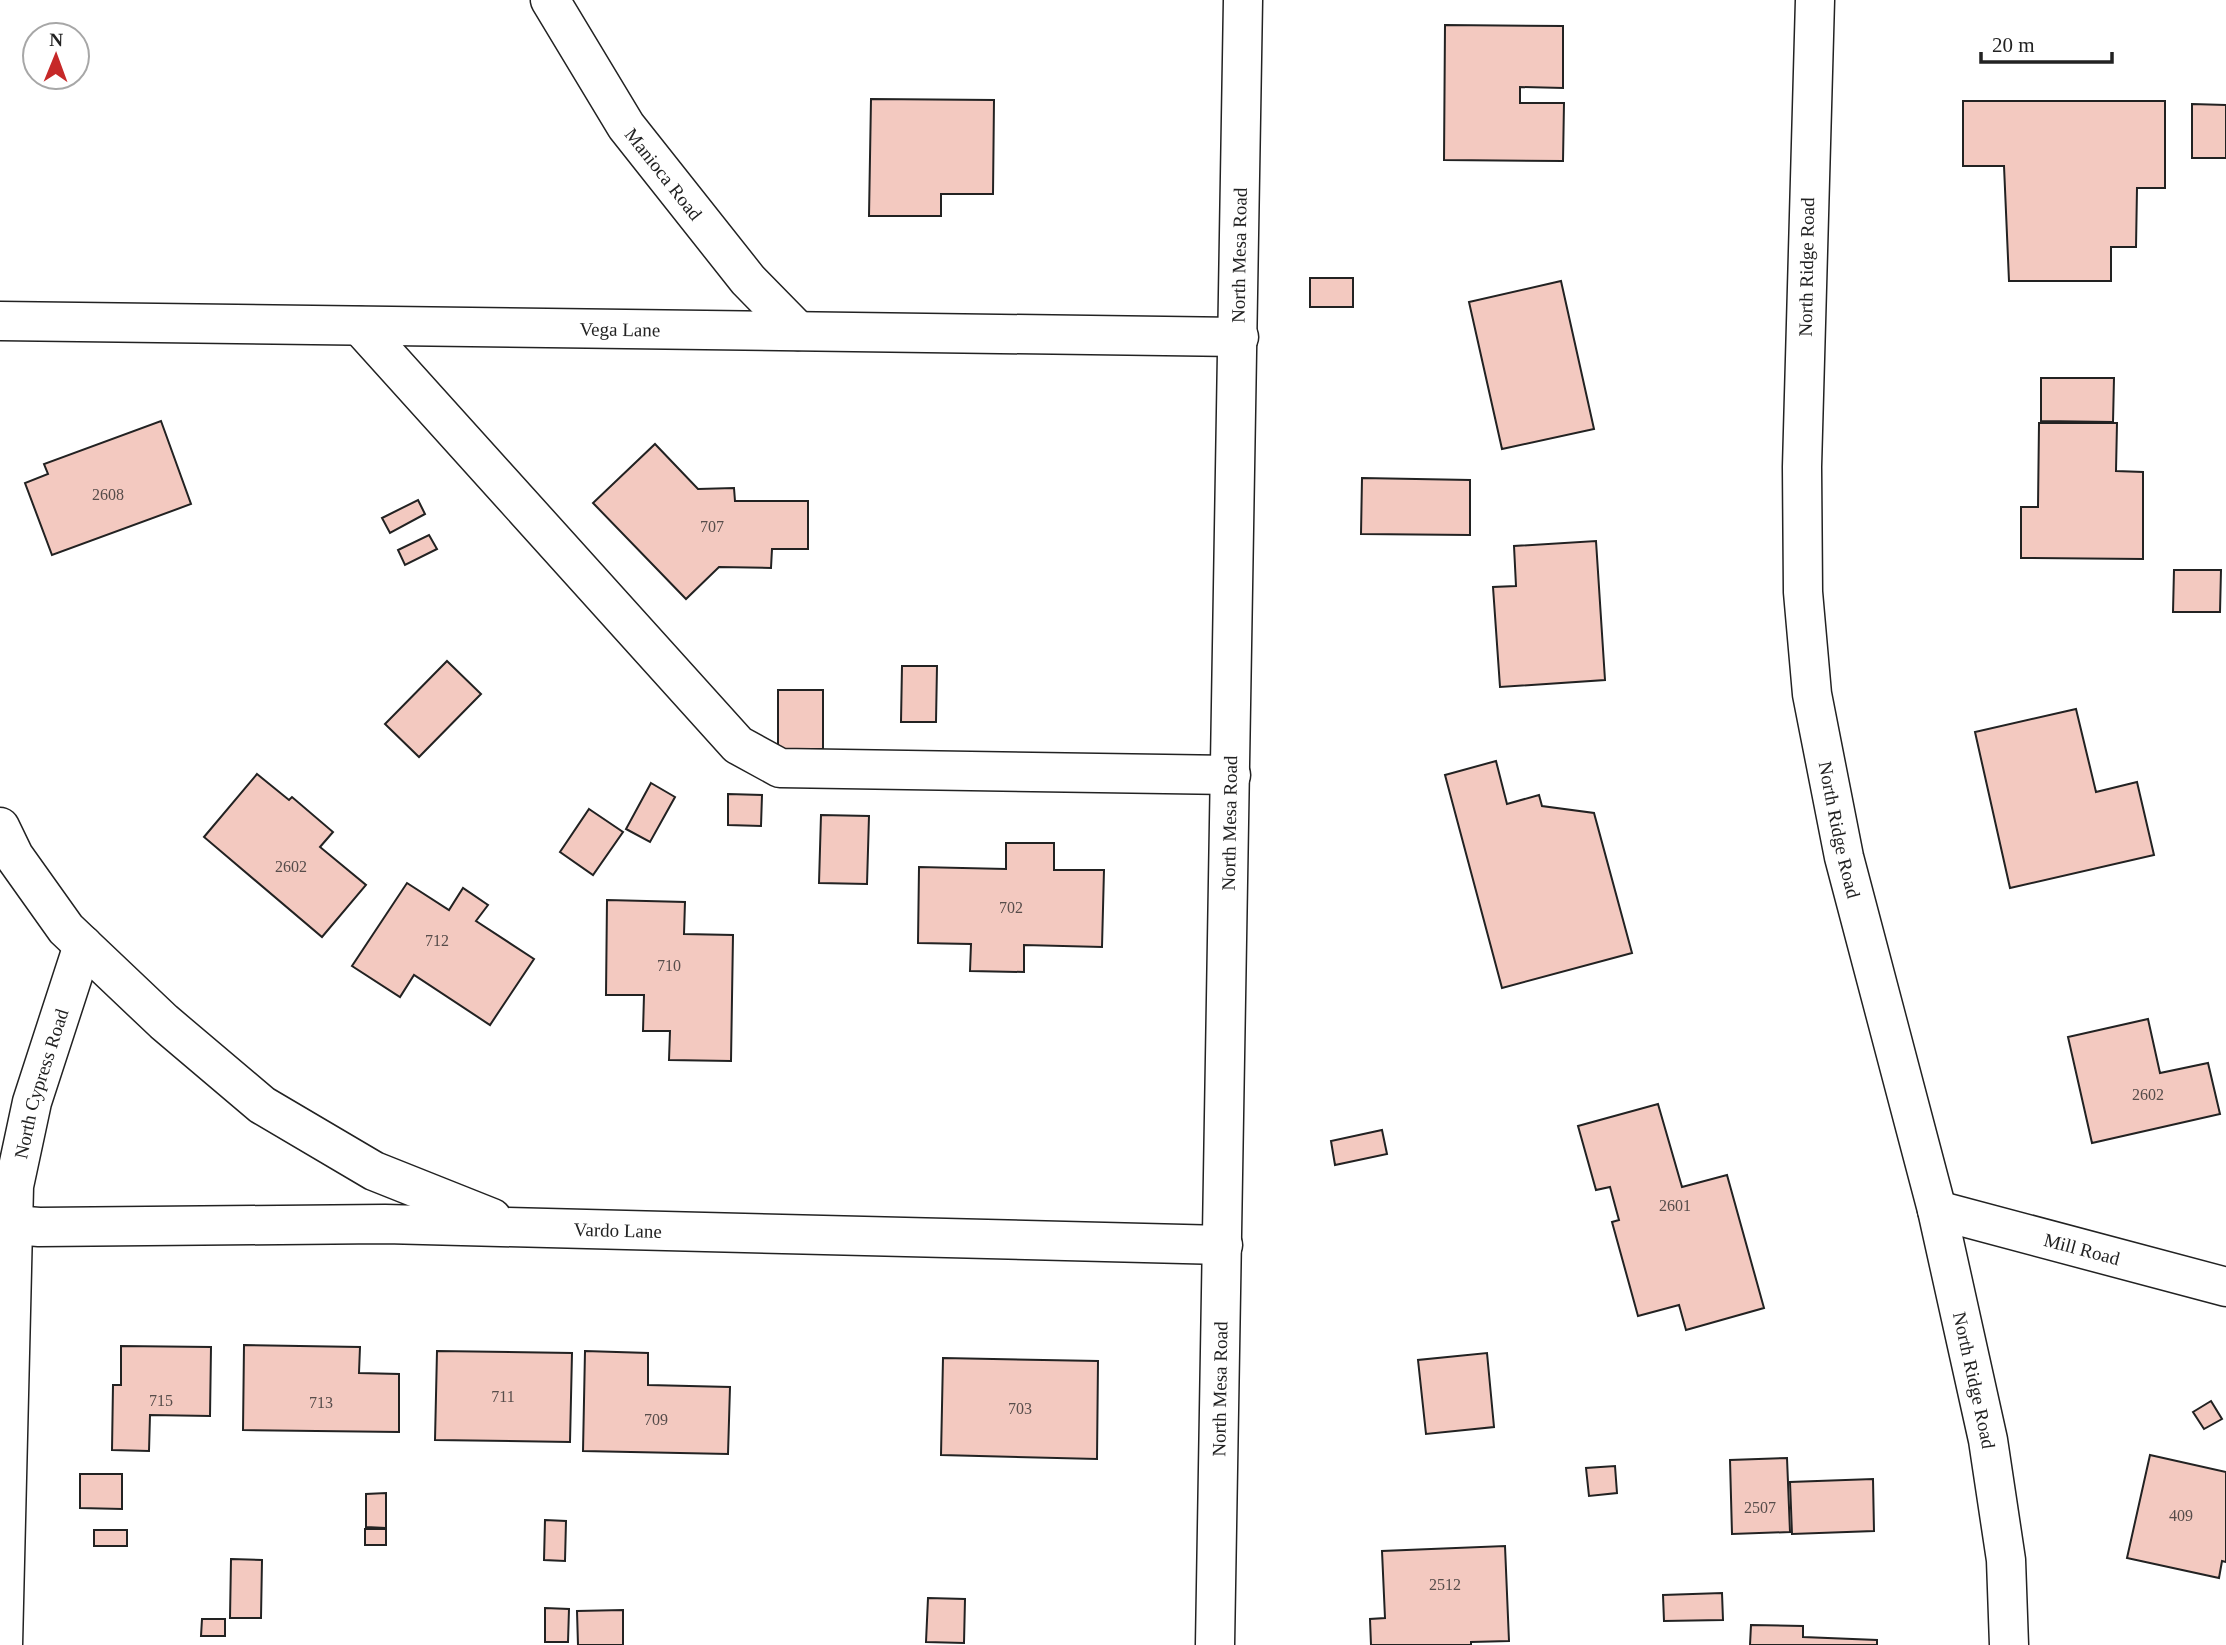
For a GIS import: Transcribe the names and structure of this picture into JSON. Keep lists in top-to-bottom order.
{
  "streets": {
    "street": [
      "Manioca Road",
      "North Mesa Road",
      "North Ridge Road",
      "Vega Lane",
      "North Cypress Road",
      "Vardo Lane",
      "Mill Road"
    ]
  },
  "crossings": [
    ["Manioca Road", "Vega Lane"],
    ["North Mesa Road", "Vega Lane"],
    ["North Mesa Road", "Vardo Lane"],
    ["North Ridge Road", "Mill Road"],
    ["North Cypress Road", "Vardo Lane"]
  ],
  "house_numbers": [
    "2608",
    "707",
    "2602",
    "702",
    "712",
    "710",
    "2602",
    "2601",
    "711",
    "715",
    "713",
    "703",
    "709",
    "2507",
    "409",
    "2512"
  ],
  "scale_bar": "20 m",
  "north": "top"
}
